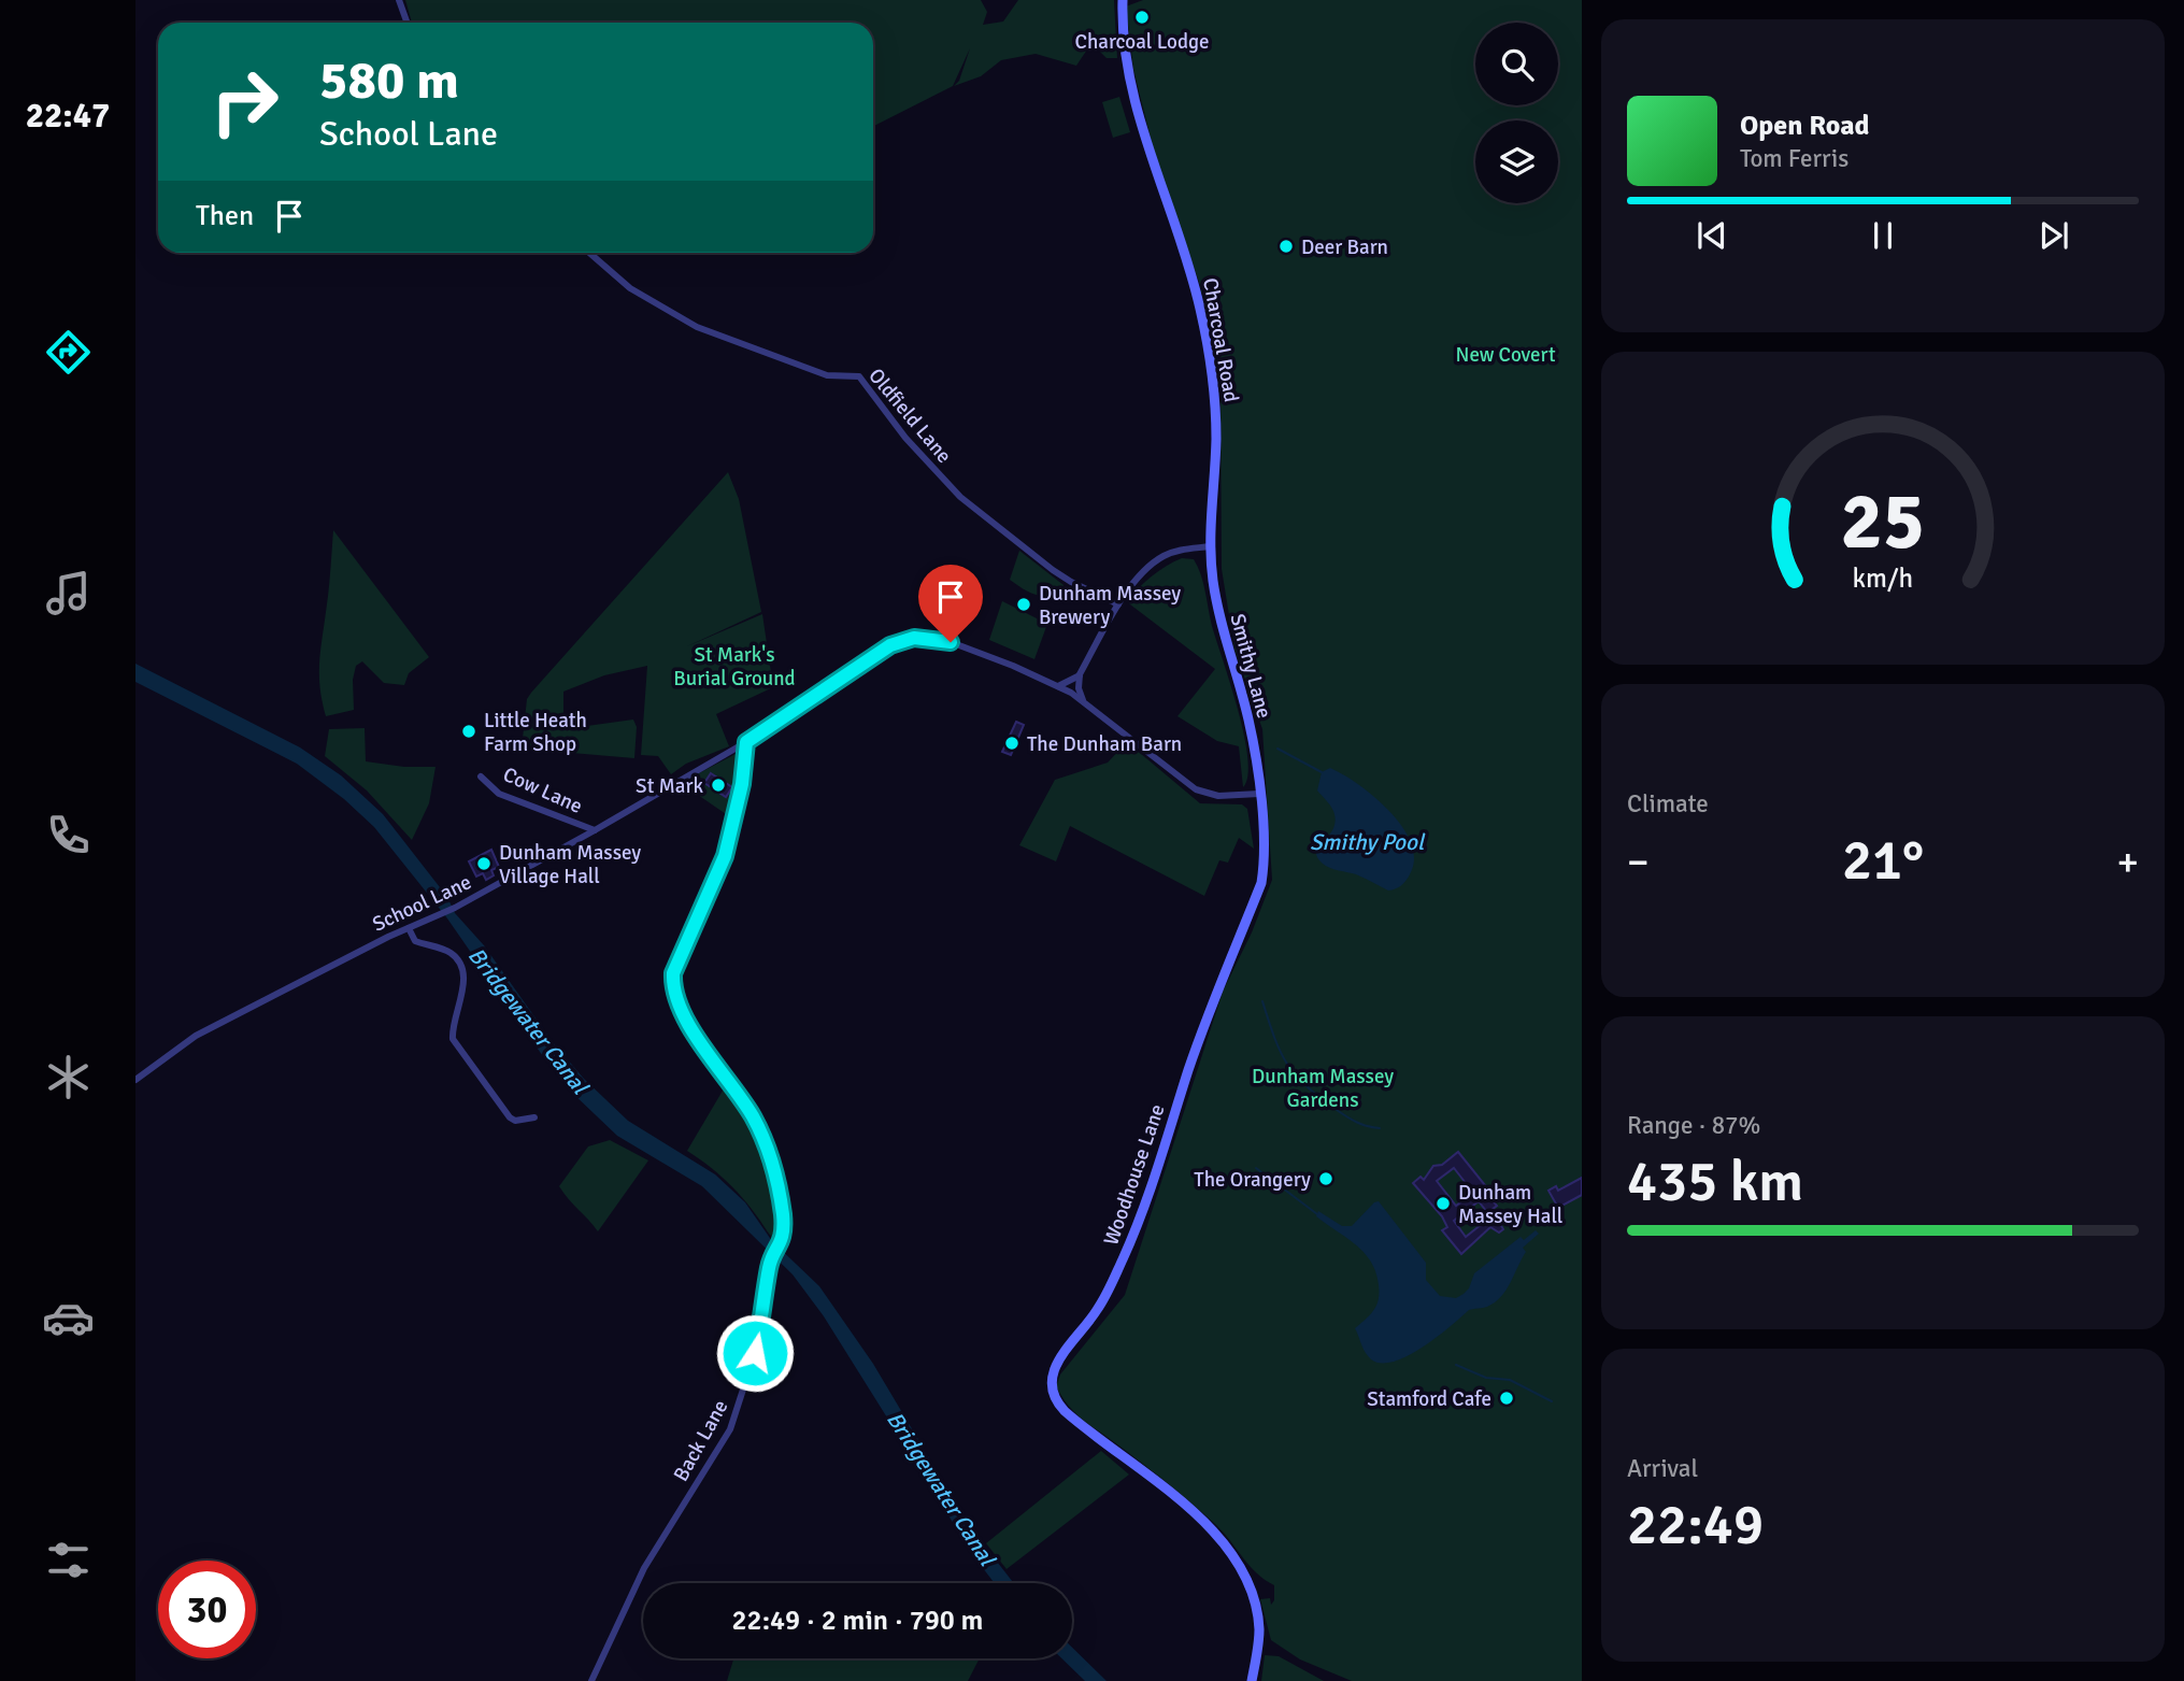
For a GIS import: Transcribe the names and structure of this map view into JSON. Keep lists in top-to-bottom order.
{
  "streets": {
    "main road": ["Charcoal Road", "Smithy Lane", "Woodhouse Lane"],
    "street": [
      "Oldfield Lane",
      "Cow Lane",
      "School Lane",
      "Back Lane"
    ]
  },
  "crossings": [
    ["Charcoal Road", "Smithy Lane"],
    ["Smithy Lane", "Woodhouse Lane"],
    ["Cow Lane", "School Lane"],
    ["School Lane", "Back Lane"]
  ],
  "water": ["Smithy Pool", "Bridgewater Canal"],
  "parks": ["New Covert", "St Mark's Burial Ground", "Dunham Massey Gardens"],
  "places": [
    "Charcoal Lodge",
    "Deer Barn",
    "Dunham Massey Brewery",
    "Little Heath Farm Shop",
    "The Dunham Barn",
    "St Mark",
    "Dunham Massey Village Hall",
    "The Orangery",
    "Dunham Massey Hall",
    "Stamford Cafe"
  ],
  "page": {
    "tabs": "22:47",
    "turn": ["580 m", "School Lane"],
    "song": ["Open Road", "Tom Ferris"],
    "then": "Then",
    "tile": [
      "Climate",
      ["Range · 87%", "435 km"],
      ["Arrival", "22:49"]
    ],
    "heat": ["−", "21°", "+"],
    "limit": "30",
    "trip": "22:49 · 2 min · 790 m",
    "gauge": ["25", "km/h"]
  }
}
